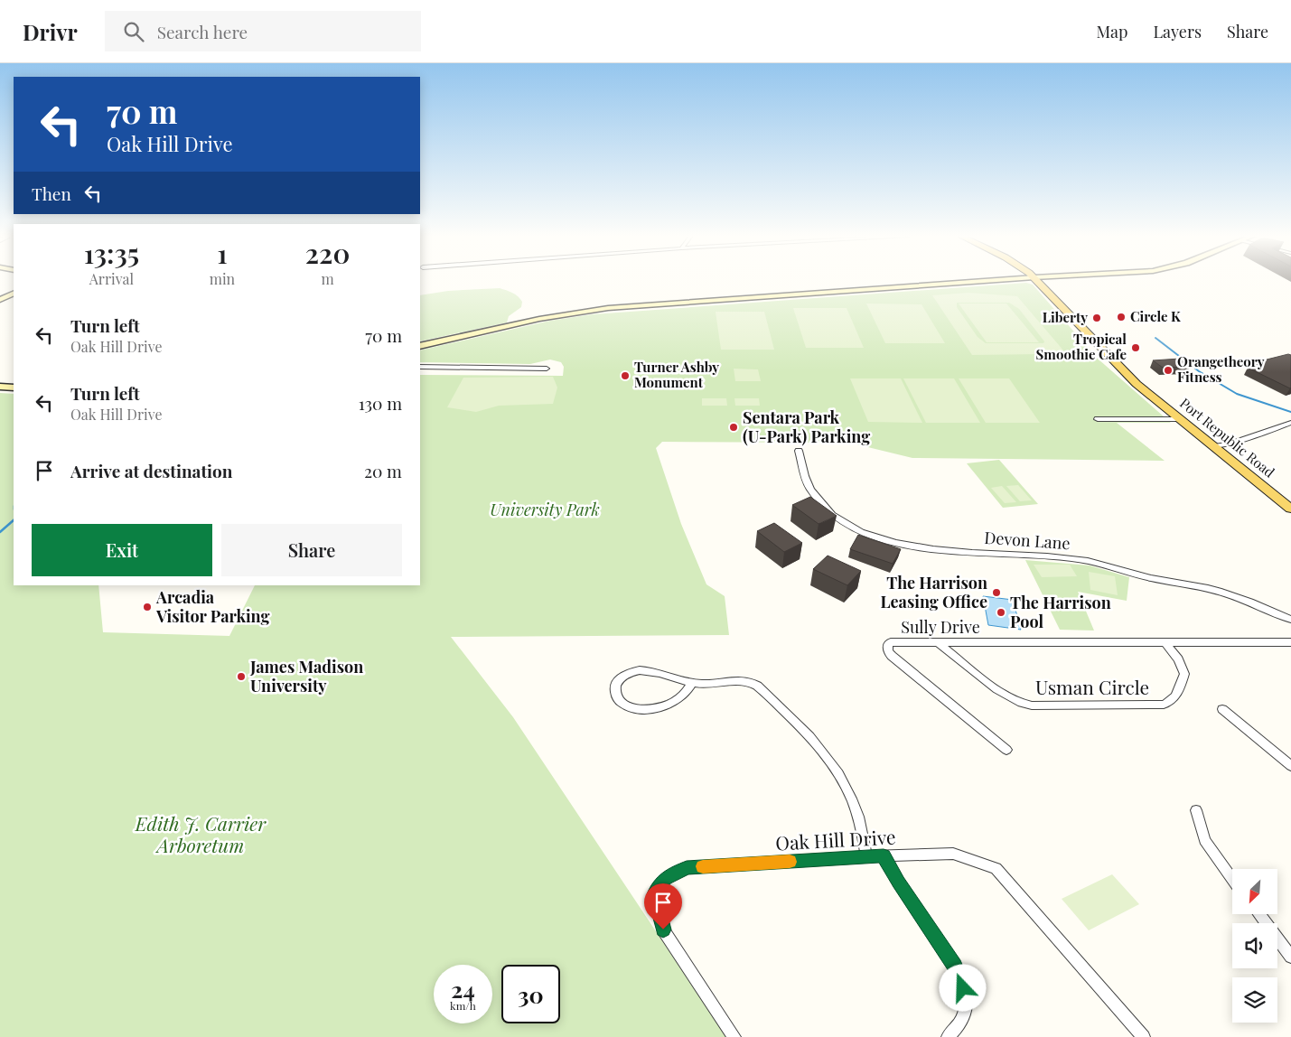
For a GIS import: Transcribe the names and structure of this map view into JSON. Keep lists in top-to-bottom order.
{
  "streets": {
    "main road": ["Port Republic Road"],
    "street": [
      "Devon Lane",
      "Sully Drive",
      "Usman Circle",
      "Oak Hill Drive"
    ]
  },
  "crossings": [
    ["Sully Drive", "Usman Circle"]
  ],
  "parks": ["University Park", "Edith J. Carrier Arboretum"],
  "places": [
    "Circle K",
    "Liberty",
    "Tropical Smoothie Cafe",
    "Orangetheory Fitness",
    "Turner Ashby Monument",
    "Sentara Park (U-Park) Parking",
    "The Harrison Leasing Office",
    "Arcadia Visitor Parking",
    "The Harrison Pool",
    "James Madison University"
  ],
  "north": "bottom left",
  "page": {
    "header": "Drivr",
    "search": "Search here",
    "nav": ["Map", "Layers", "Share"],
    "turn": ["70 m", "Oak Hill Drive"],
    "then": "Then",
    "eta": [
      "13:35",
      "Arrival",
      "1",
      "min",
      "220",
      "m"
    ],
    "list": [
      {
        "name": "Turn left",
        "note": "Oak Hill Drive",
        "value": "70 m"
      },
      {
        "name": "Turn left",
        "note": "Oak Hill Drive",
        "value": "130 m"
      },
      {
        "name": "Arrive at destination",
        "value": "20 m"
      }
    ],
    "buttons": ["Exit", "Share"],
    "speed": "24 km/h",
    "limit": "30"
  }
}
